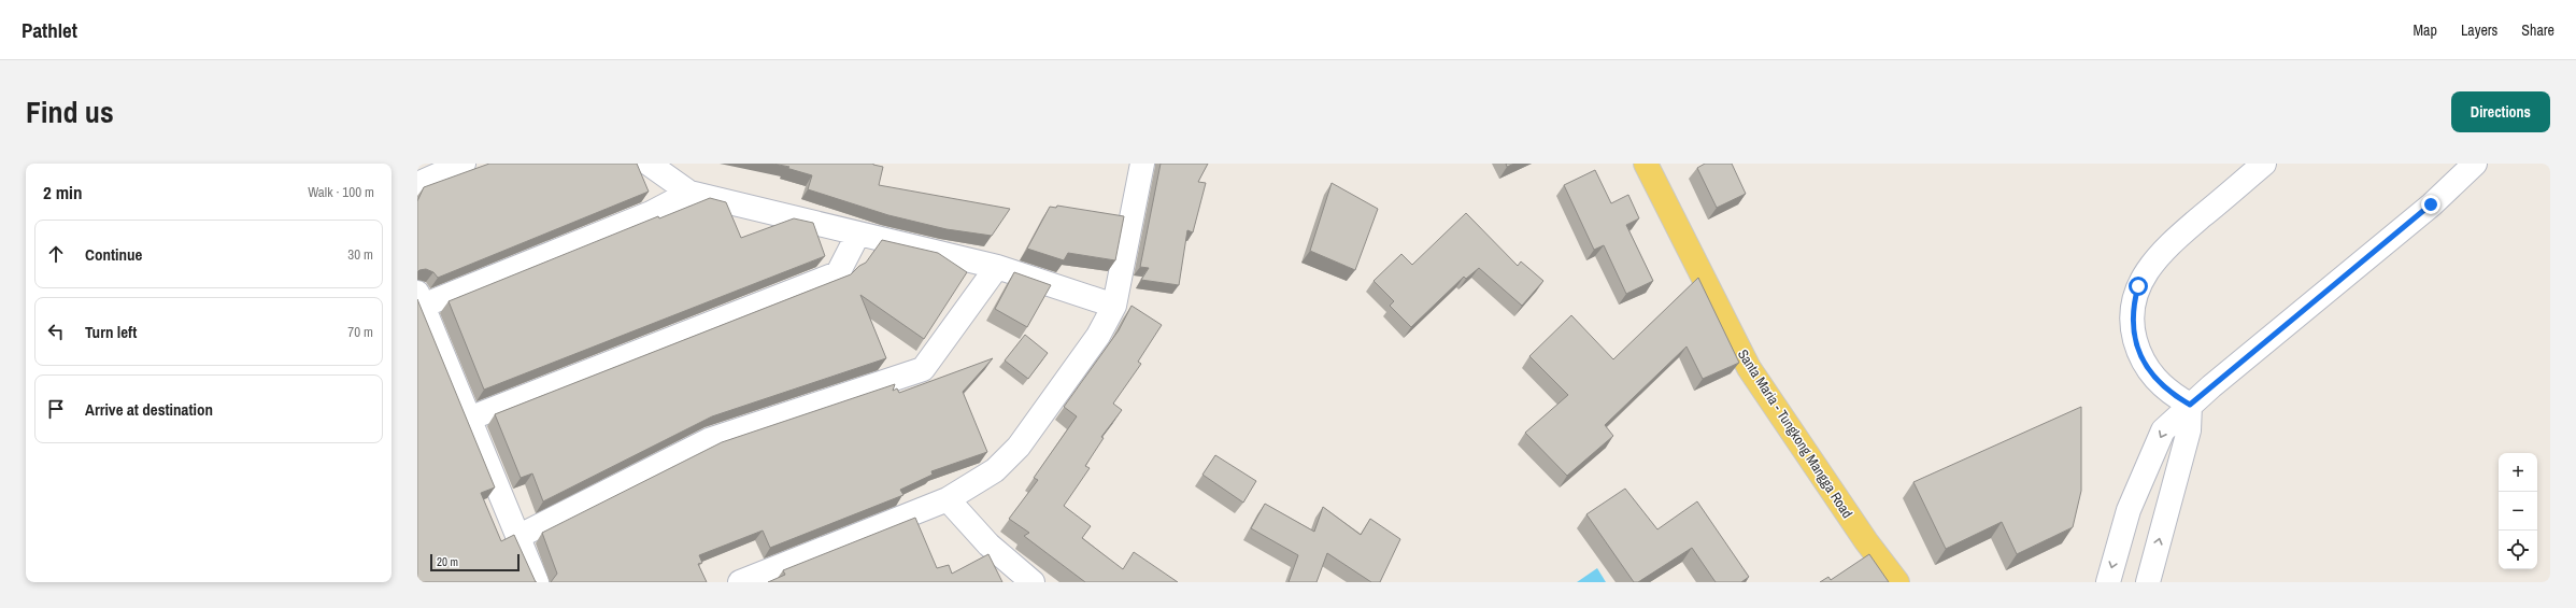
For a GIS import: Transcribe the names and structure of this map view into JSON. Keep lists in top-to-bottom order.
{
  "streets": {
    "main road": ["Santa Maria - Tungkong Mangga Road"]
  },
  "scale_bar": "20 m",
  "page": {
    "header": "Pathlet",
    "nav": ["Map", "Layers", "Share"],
    "title": "Find us",
    "buttons": "Directions",
    "heading": ["2 min", "Walk · 100 m"],
    "list": [
      ["Continue", "30 m"],
      ["Turn left", "70 m"],
      "Arrive at destination"
    ],
    "map_buttons": ["+", "−"],
    "scale": "20 m"
  }
}
